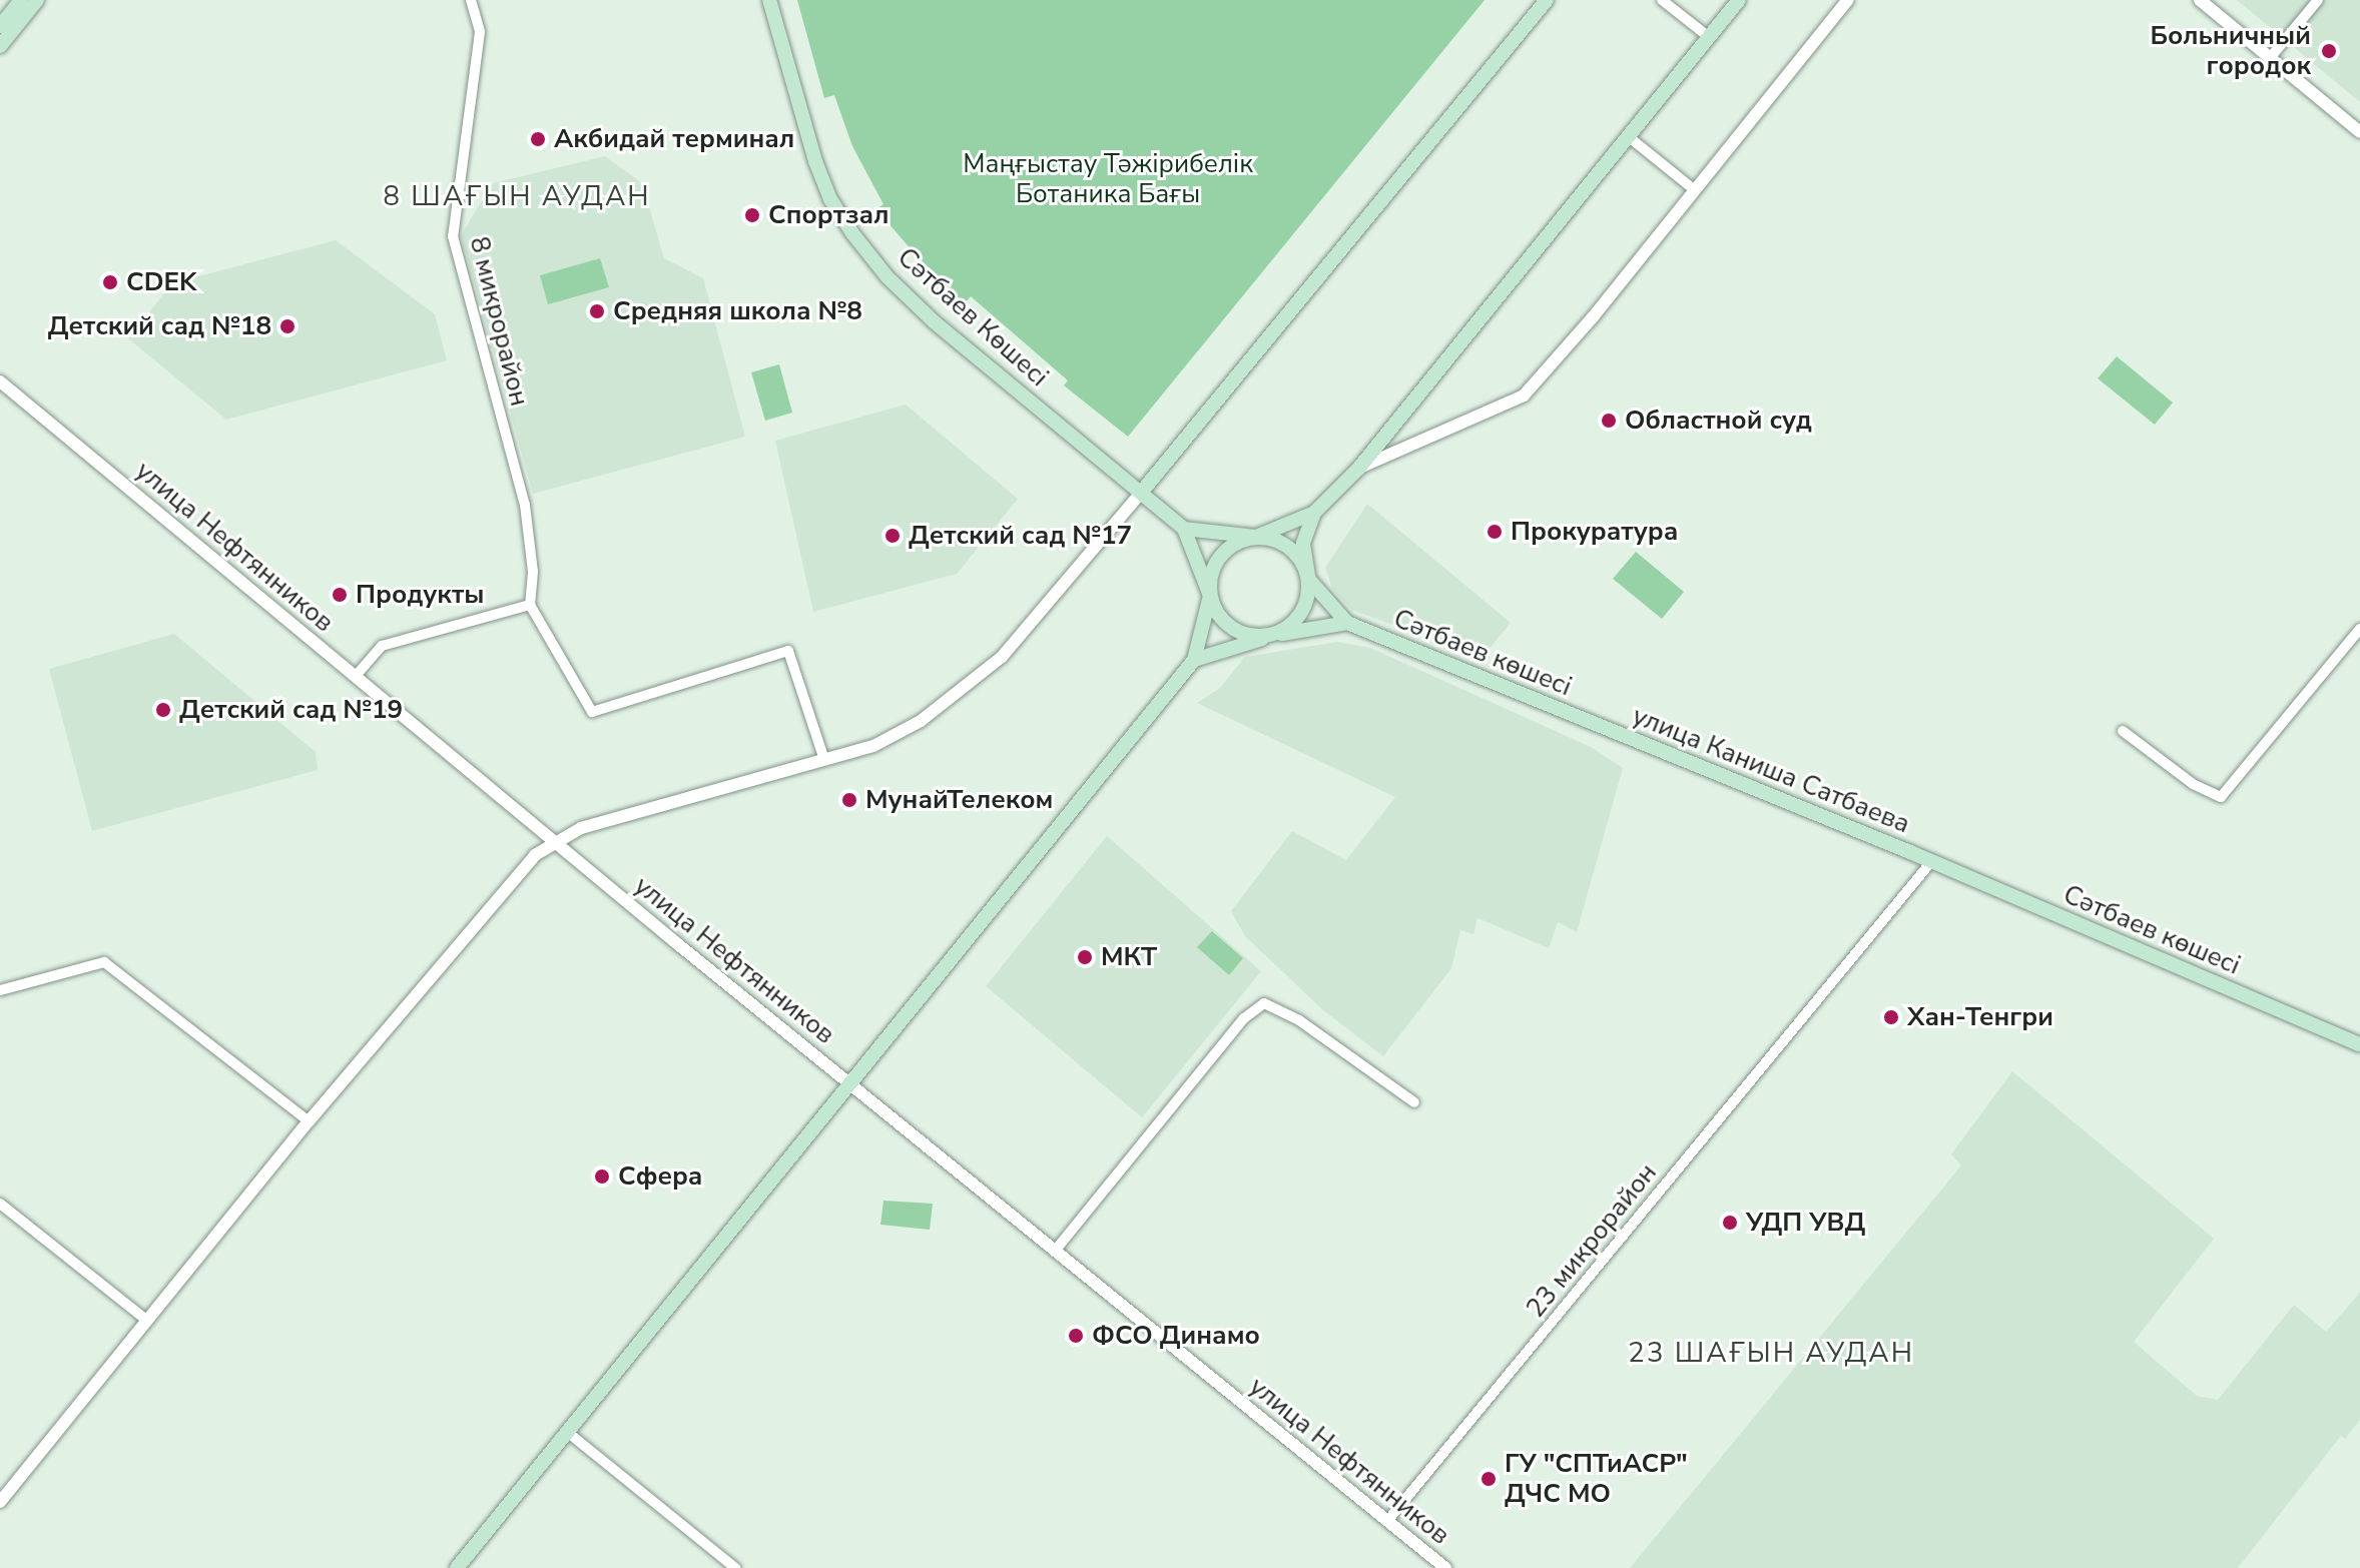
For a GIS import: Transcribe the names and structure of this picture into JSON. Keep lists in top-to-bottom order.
{
  "streets": {
    "main road": ["Сәтбаев Көшесі", "Сәтбаев көшесі", "улица Каниша Сатбаева"],
    "street": ["8 микрорайон", "улица Нефтянников", "23 микрорайон"]
  },
  "crossings": [
    ["Сәтбаев Көшесі", "Сәтбаев көшесі"],
    ["улица Нефтянников", "23 микрорайон"],
    ["Сәтбаев көшесі", "улица Каниша Сатбаева"],
    ["Сәтбаев көшесі", "23 микрорайон"],
    ["улица Каниша Сатбаева", "23 микрорайон"]
  ],
  "districts": ["8 ШАҒЫН АУДАН", "23 ШАҒЫН АУДАН"],
  "parks": ["Маңғыстау Тәжірибелік Ботаника Бағы"],
  "places": [
    "Больничный городок",
    "Акбидай терминал",
    "Спортзал",
    "CDEK",
    "Средняя школа №8",
    "Детский сад №18",
    "Областной суд",
    "Прокуратура",
    "Детский сад №17",
    "Продукты",
    "Детский сад №19",
    "МунайТелеком",
    "МКТ",
    "Хан-Тенгри",
    "Сфера",
    "УДП УВД",
    "ФСО Динамо",
    "ГУ \"СПТиАСР\" ДЧС МО"
  ]
}
